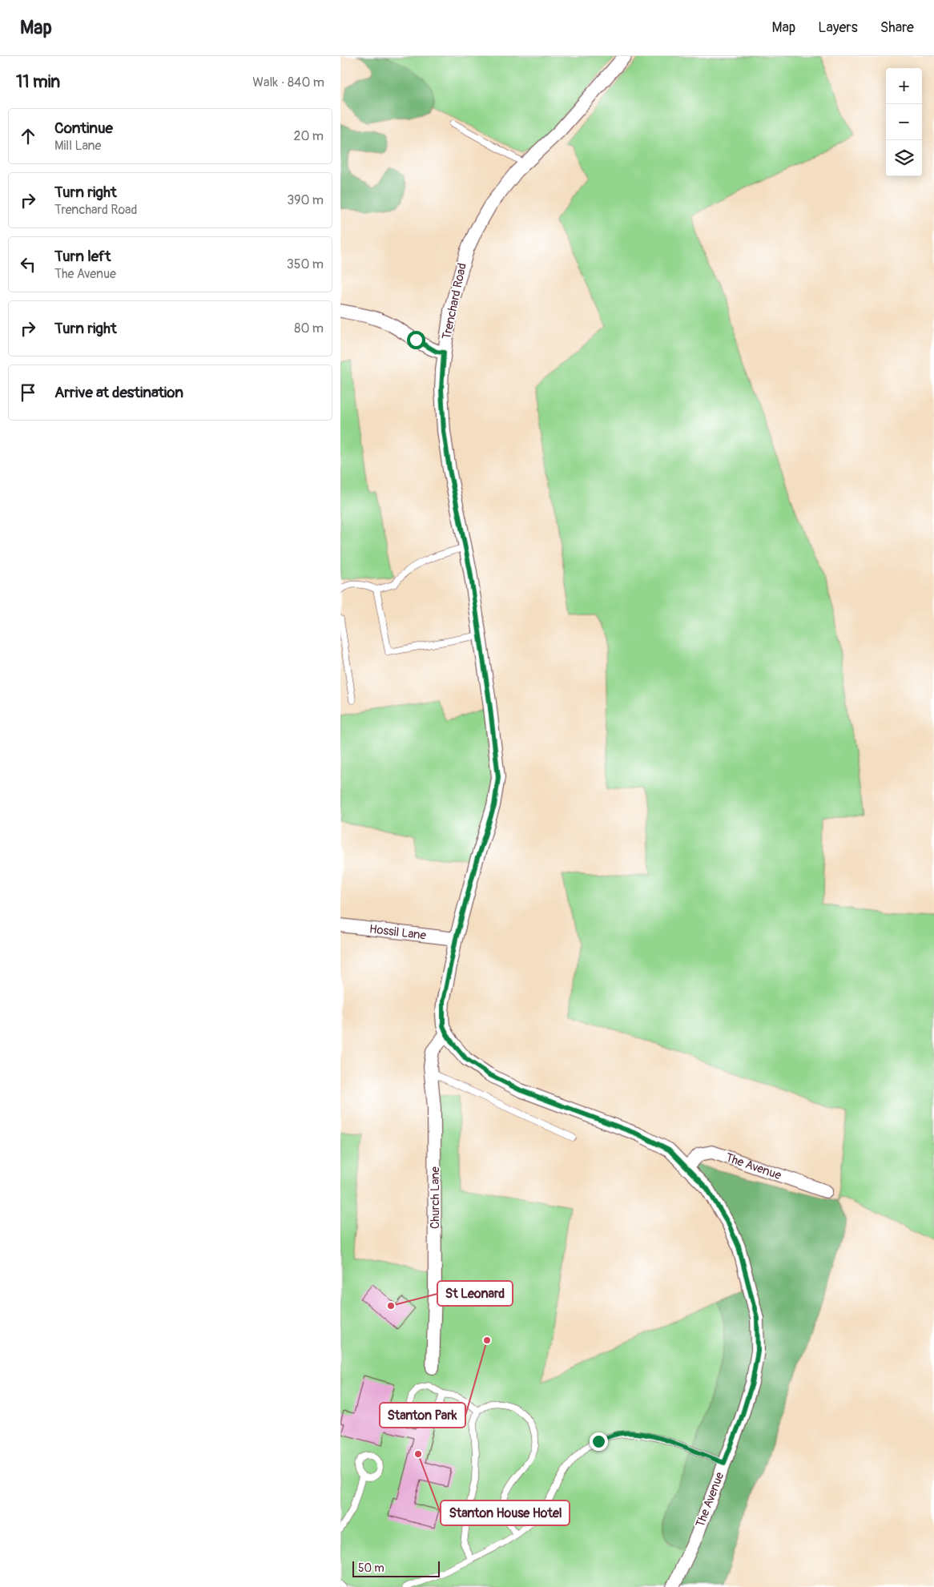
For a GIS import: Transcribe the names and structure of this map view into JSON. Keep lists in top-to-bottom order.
{
  "streets": {
    "street": [
      "Trenchard Road",
      "Hossil Lane",
      "The Avenue",
      "Church Lane"
    ]
  },
  "crossings": [
    ["Trenchard Road", "Hossil Lane"],
    ["Trenchard Road", "The Avenue"],
    ["Trenchard Road", "Church Lane"],
    ["The Avenue", "Church Lane"]
  ],
  "places": ["St Leonard", "Stanton Park", "Stanton House Hotel"],
  "scale_bar": "50 m",
  "page": {
    "header": "Map",
    "nav": ["Map", "Layers", "Share"],
    "heading": ["11 min", "Walk · 840 m"],
    "map_buttons": ["+", "−"],
    "list": [
      ["Continue", "Mill Lane", "20 m"],
      ["Turn right", "Trenchard Road", "390 m"],
      ["Turn left", "The Avenue", "350 m"],
      ["Turn right", "80 m"],
      "Arrive at destination"
    ],
    "scale": "50 m"
  }
}
